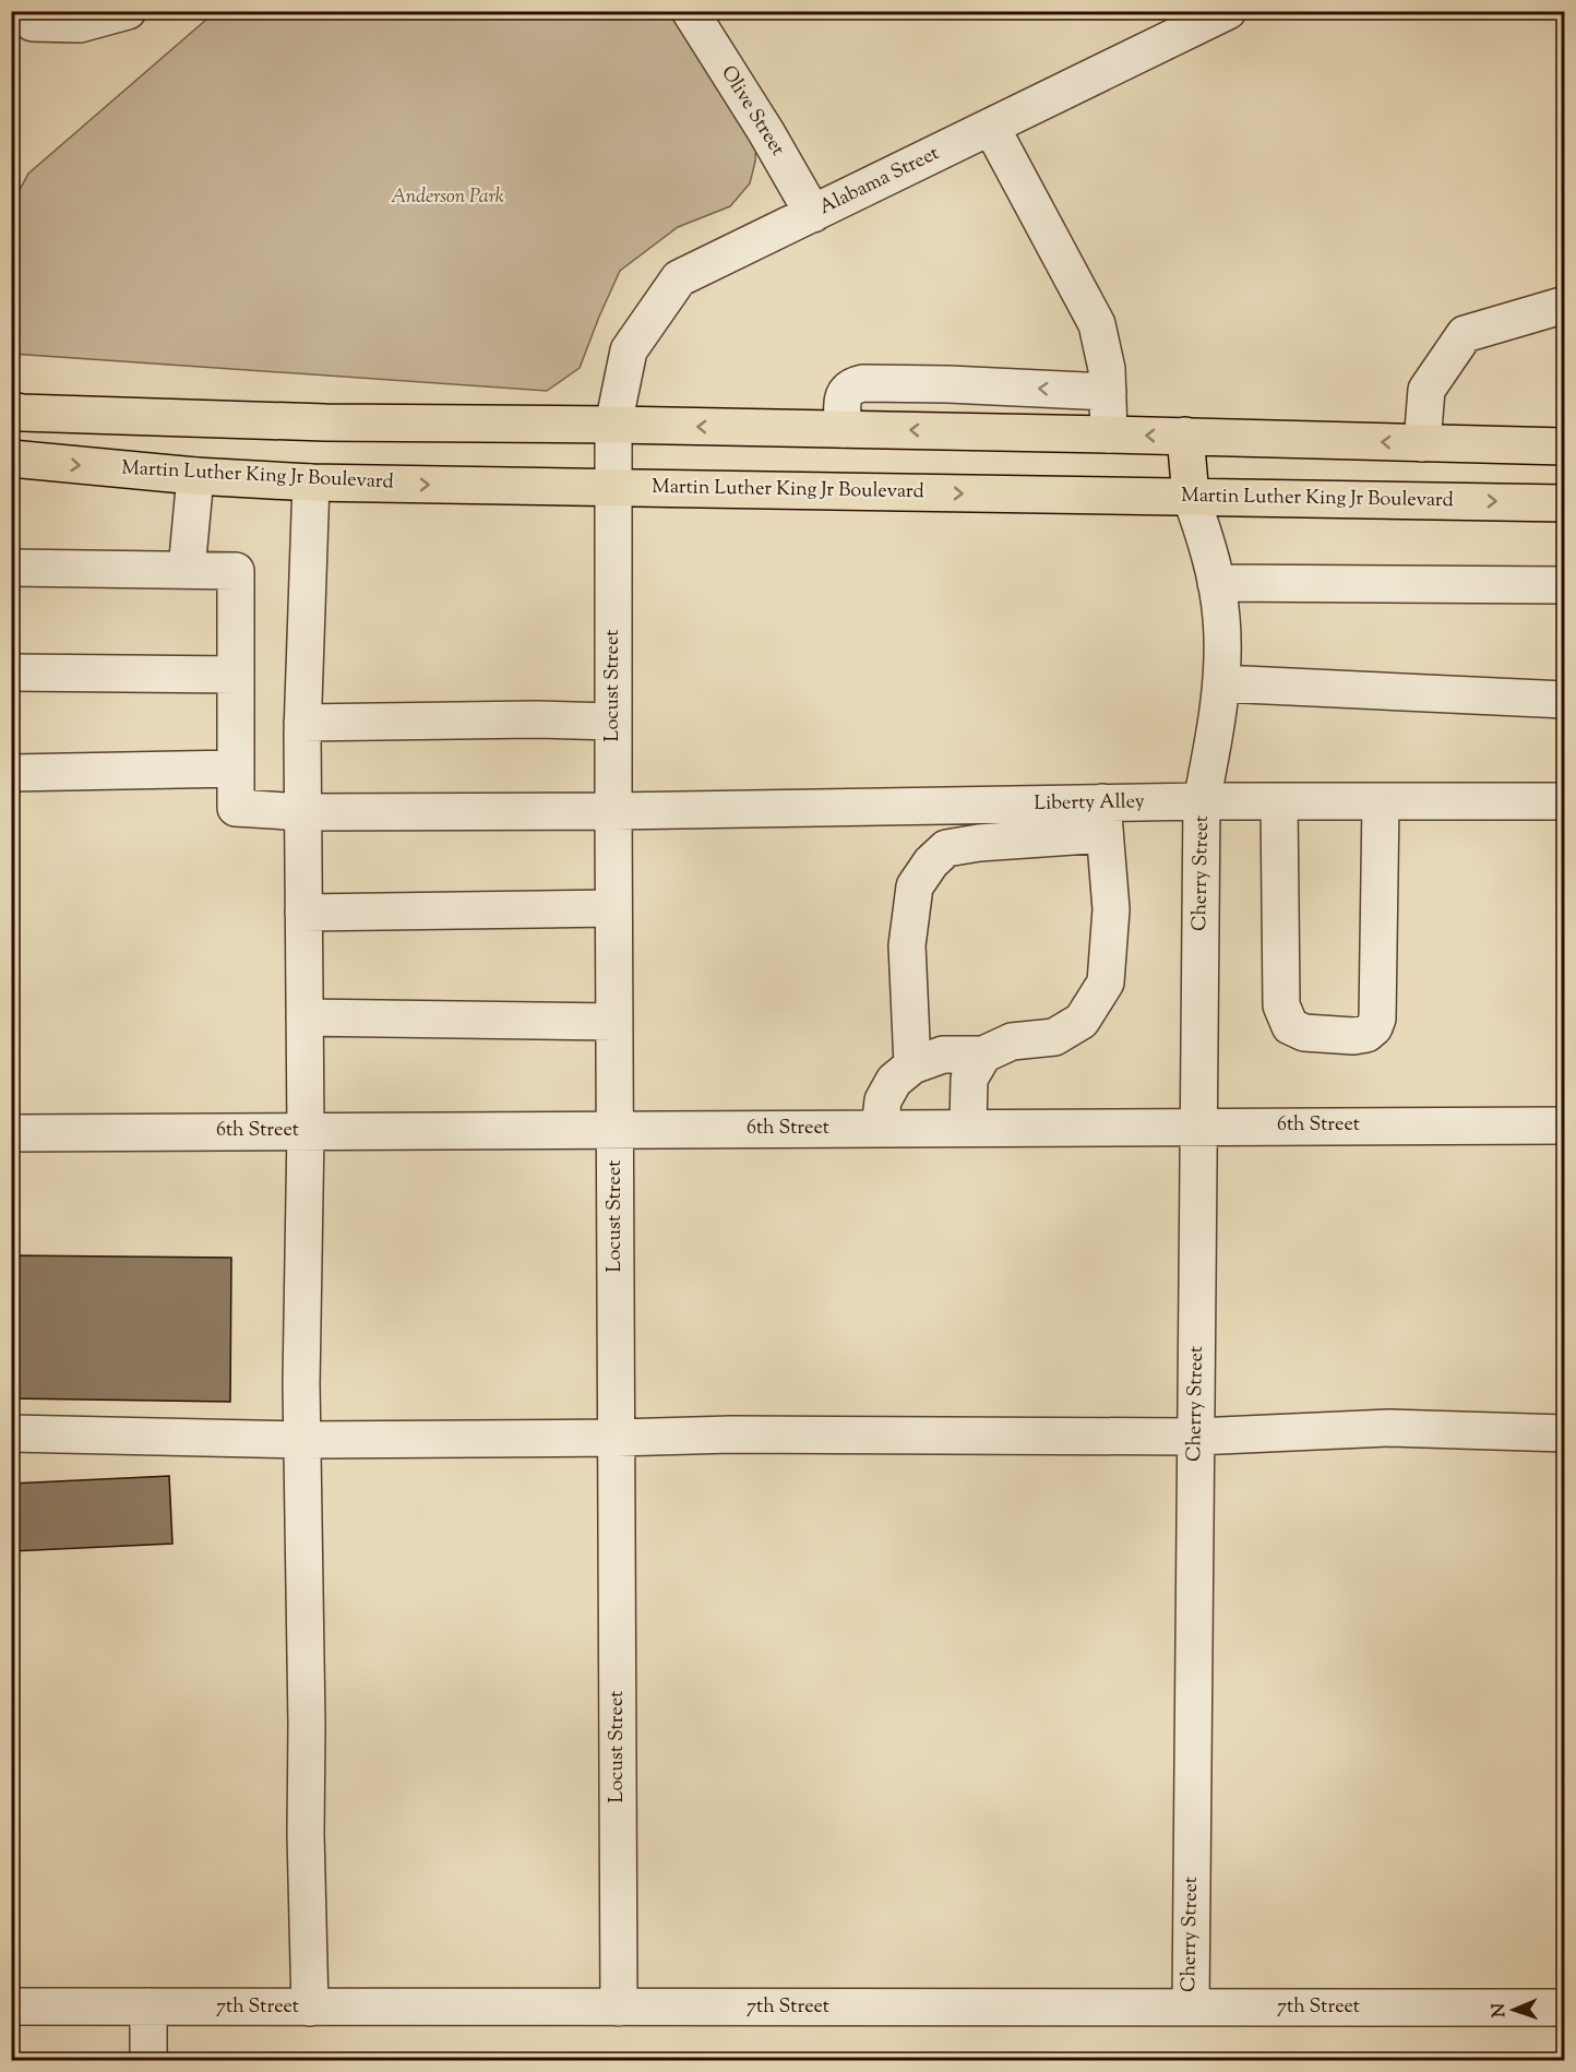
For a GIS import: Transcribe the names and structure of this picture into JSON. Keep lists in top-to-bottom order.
{
  "streets": {
    "main road": ["Martin Luther King Jr Boulevard"],
    "street": [
      "Olive Street",
      "Alabama Street",
      "Locust Street",
      "Liberty Alley",
      "Cherry Street",
      "6th Street",
      "7th Street"
    ]
  },
  "crossings": [
    ["Olive Street", "Alabama Street"],
    ["Alabama Street", "Locust Street"],
    ["Martin Luther King Jr Boulevard", "Locust Street"],
    ["Martin Luther King Jr Boulevard", "Cherry Street"],
    ["Locust Street", "Liberty Alley"],
    ["Locust Street", "6th Street"],
    ["Locust Street", "7th Street"],
    ["Liberty Alley", "Cherry Street"],
    ["Cherry Street", "6th Street"],
    ["Cherry Street", "7th Street"]
  ],
  "parks": ["Anderson Park"],
  "north": "left"
}
